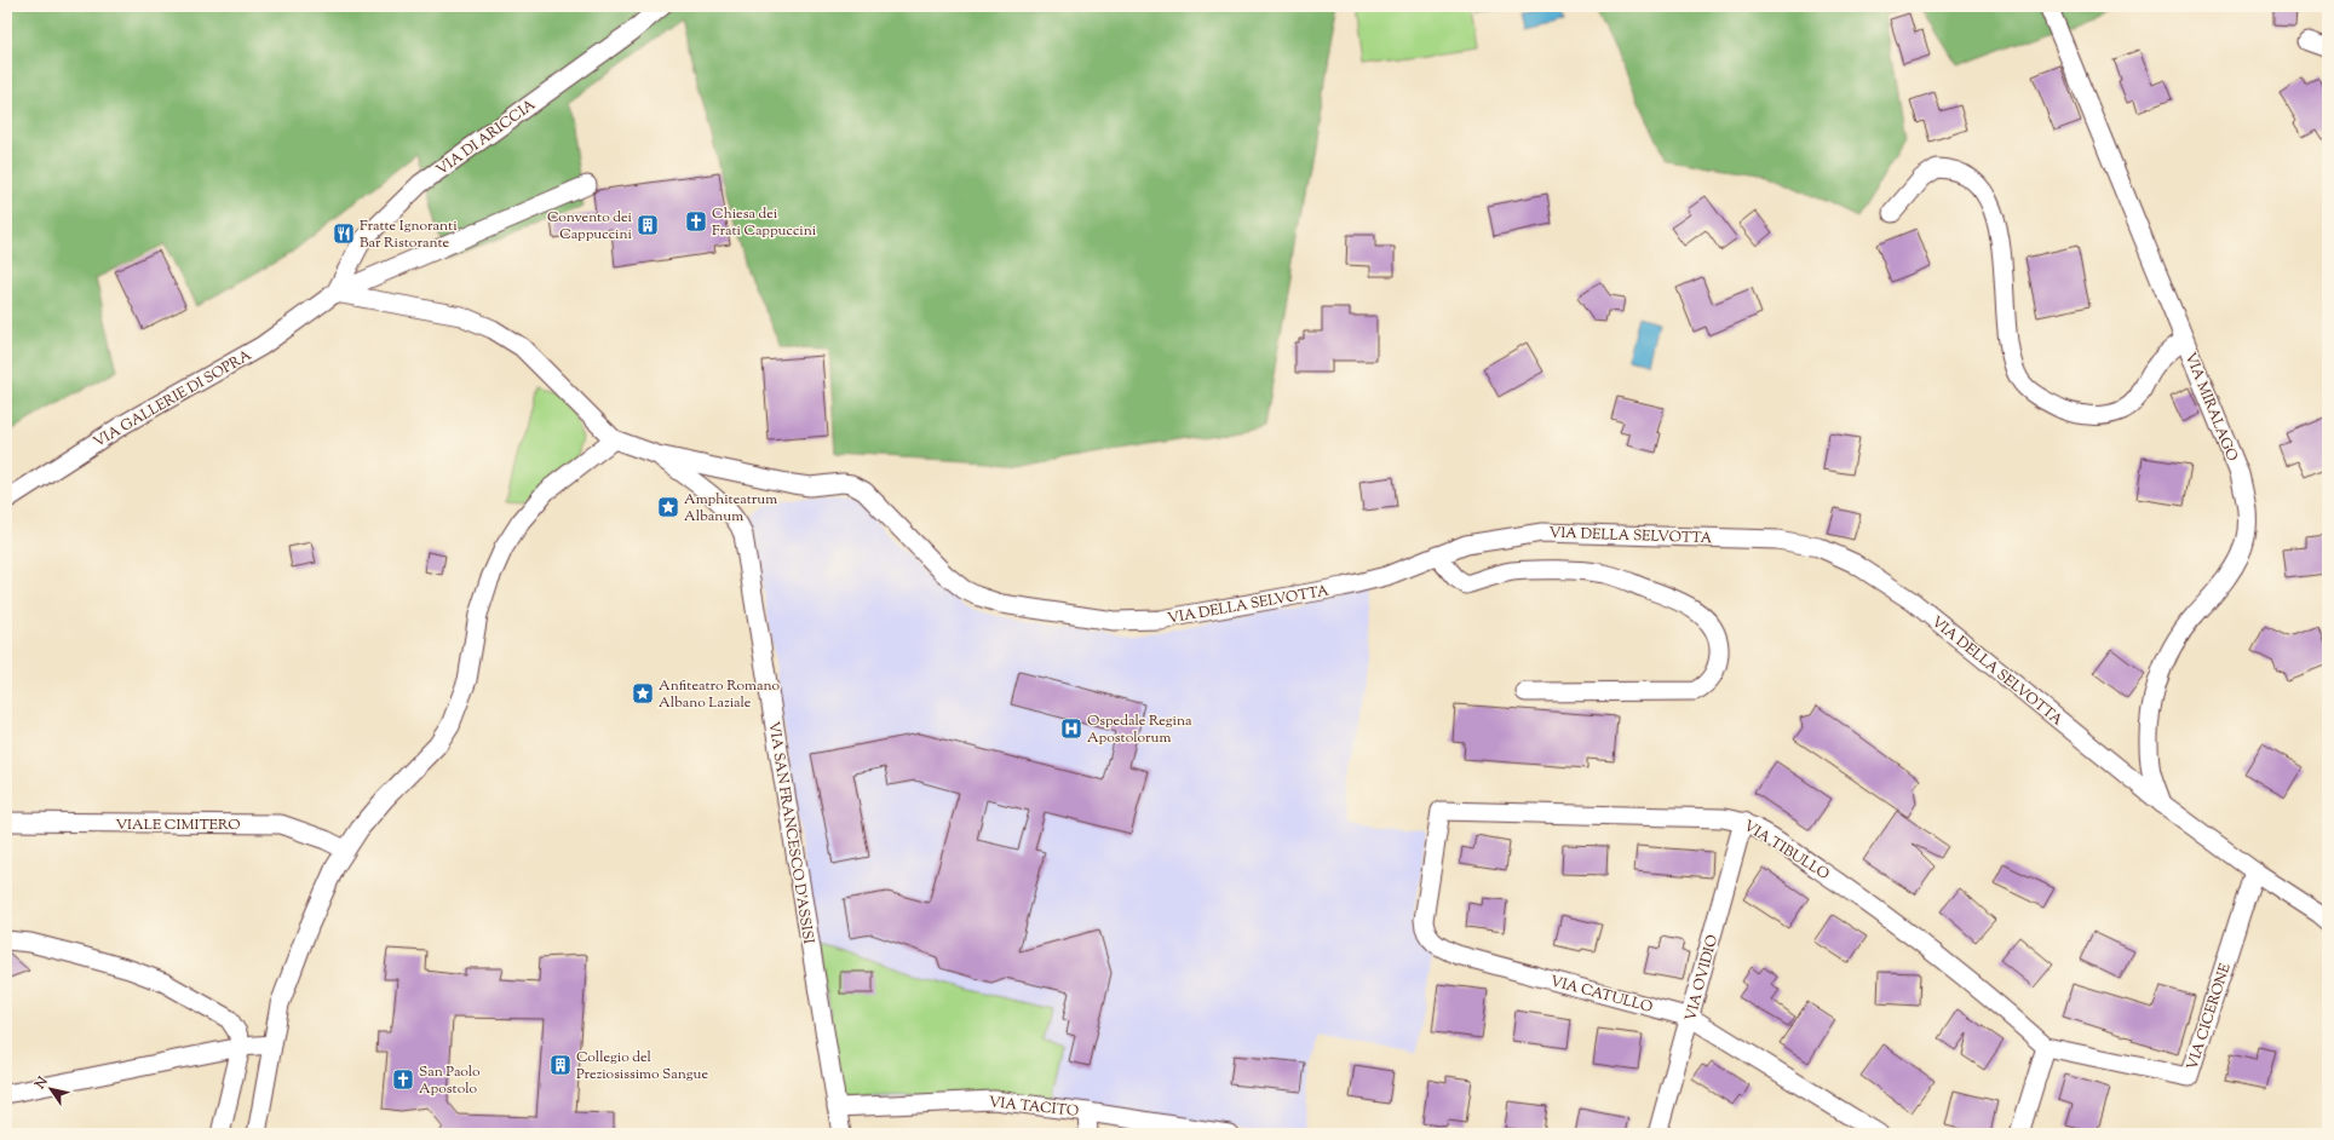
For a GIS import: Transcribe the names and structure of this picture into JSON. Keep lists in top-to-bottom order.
{
  "streets": {
    "street": [
      "VIA DI ARICCIA",
      "VIA GALLERIE DI SOPRA",
      "VIA MIRALAGO",
      "VIA DELLA SELVOTTA",
      "VIALE CIMITERO",
      "VIA SAN FRANCESCO D'ASSISI",
      "VIA TIBULLO",
      "VIA OVIDIO",
      "VIA CATULLO",
      "VIA CICERONE",
      "VIA TACITO"
    ]
  },
  "crossings": [
    ["VIA DI ARICCIA", "VIA GALLERIE DI SOPRA"],
    ["VIA MIRALAGO", "VIA DELLA SELVOTTA"],
    ["VIA DELLA SELVOTTA", "VIA SAN FRANCESCO D'ASSISI"],
    ["VIA DELLA SELVOTTA", "VIA CICERONE"],
    ["VIA SAN FRANCESCO D'ASSISI", "VIA TACITO"],
    ["VIA TIBULLO", "VIA OVIDIO"],
    ["VIA TIBULLO", "VIA CATULLO"],
    ["VIA TIBULLO", "VIA CICERONE"],
    ["VIA OVIDIO", "VIA CATULLO"]
  ],
  "places": {
    "church": ["Chiesa dei Frati Cappuccini", "San Paolo Apostolo"],
    "building": ["Convento dei Cappuccini", "Collegio del Preziosissimo Sangue"],
    "restaurant": ["Fratte Ignoranti Bar Ristorante"],
    "place": ["Amphiteatrum Albanum", "Anfiteatro Romano Albano Laziale"],
    "hospital": ["Ospedale Regina Apostolorum"]
  },
  "north": "top left"
}
